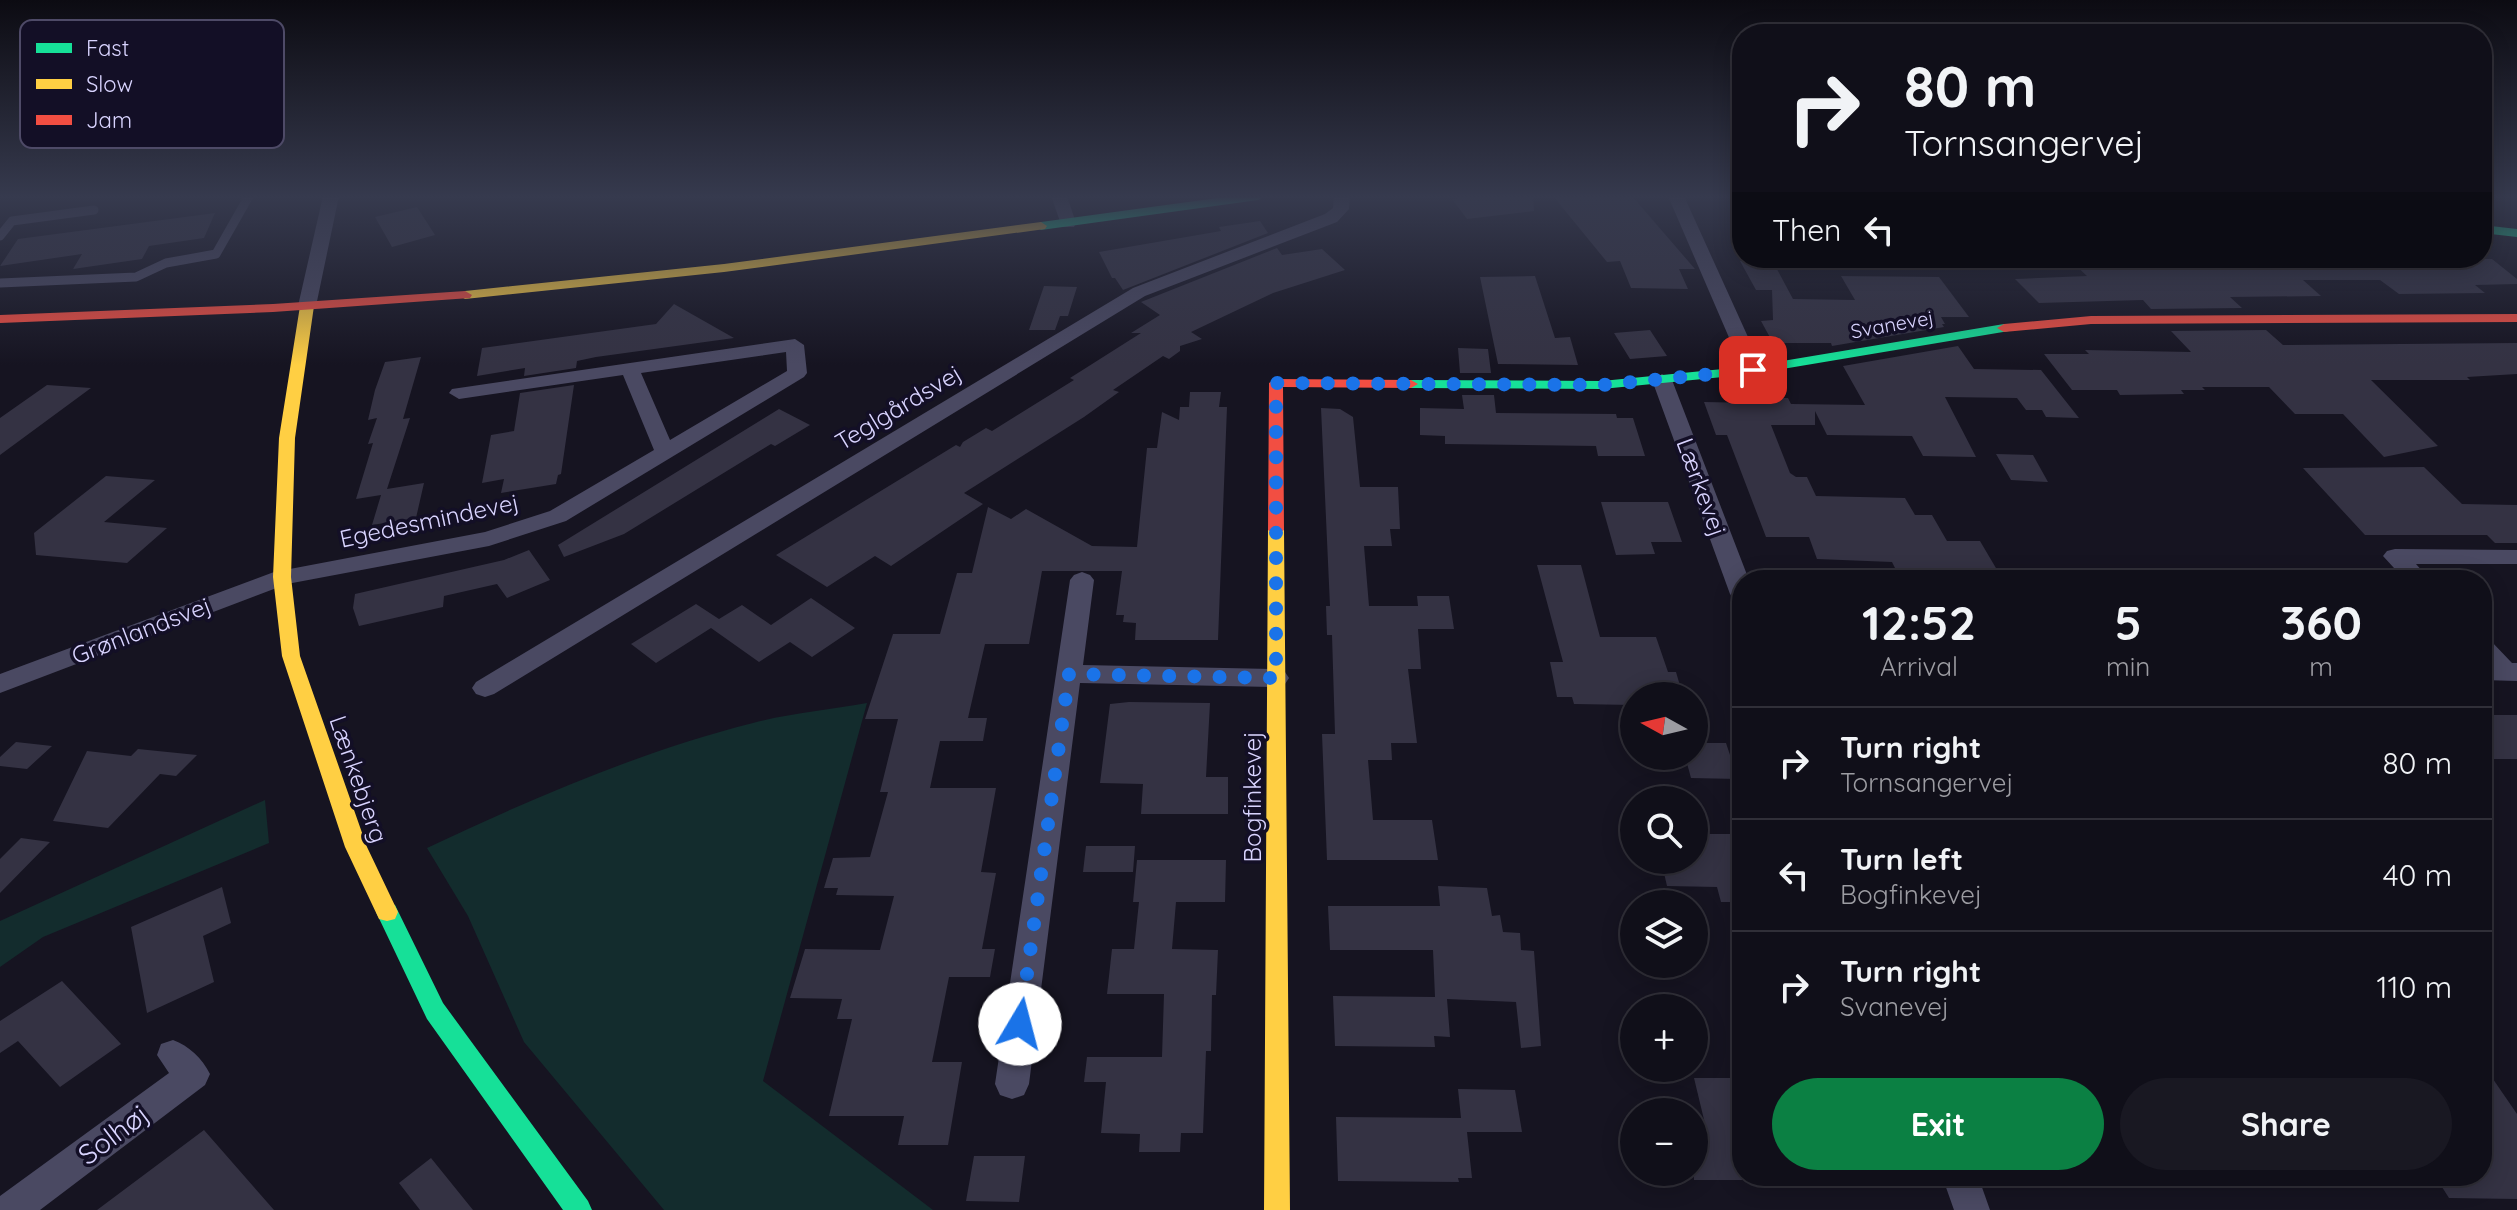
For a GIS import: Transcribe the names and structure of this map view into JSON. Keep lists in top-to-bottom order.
{
  "streets": {
    "street": [
      "Svanevej",
      "Teglgårdsvej",
      "Lærkevej",
      "Egedesmindevej",
      "Grønlandsvej",
      "Lænkebjerg",
      "Bogfinkevej",
      "Solhøj"
    ]
  },
  "crossings": [
    ["Svanevej", "Lærkevej"],
    ["Svanevej", "Bogfinkevej"],
    ["Egedesmindevej", "Grønlandsvej"],
    ["Egedesmindevej", "Lænkebjerg"],
    ["Grønlandsvej", "Lænkebjerg"]
  ],
  "legend": ["Fast", "Slow", "Jam"],
  "north": "left",
  "page": {
    "turn": ["80 m", "Tornsangervej"],
    "then": "Then",
    "eta": [
      "12:52",
      "Arrival",
      "5",
      "min",
      "360",
      "m"
    ],
    "map_buttons": ["+", "−"],
    "list": [
      {
        "name": "Turn right",
        "note": "Tornsangervej",
        "value": "80 m"
      },
      {
        "name": "Turn left",
        "note": "Bogfinkevej",
        "value": "40 m"
      },
      {
        "name": "Turn right",
        "note": "Svanevej",
        "value": "110 m"
      }
    ],
    "buttons": ["Exit", "Share"]
  }
}
